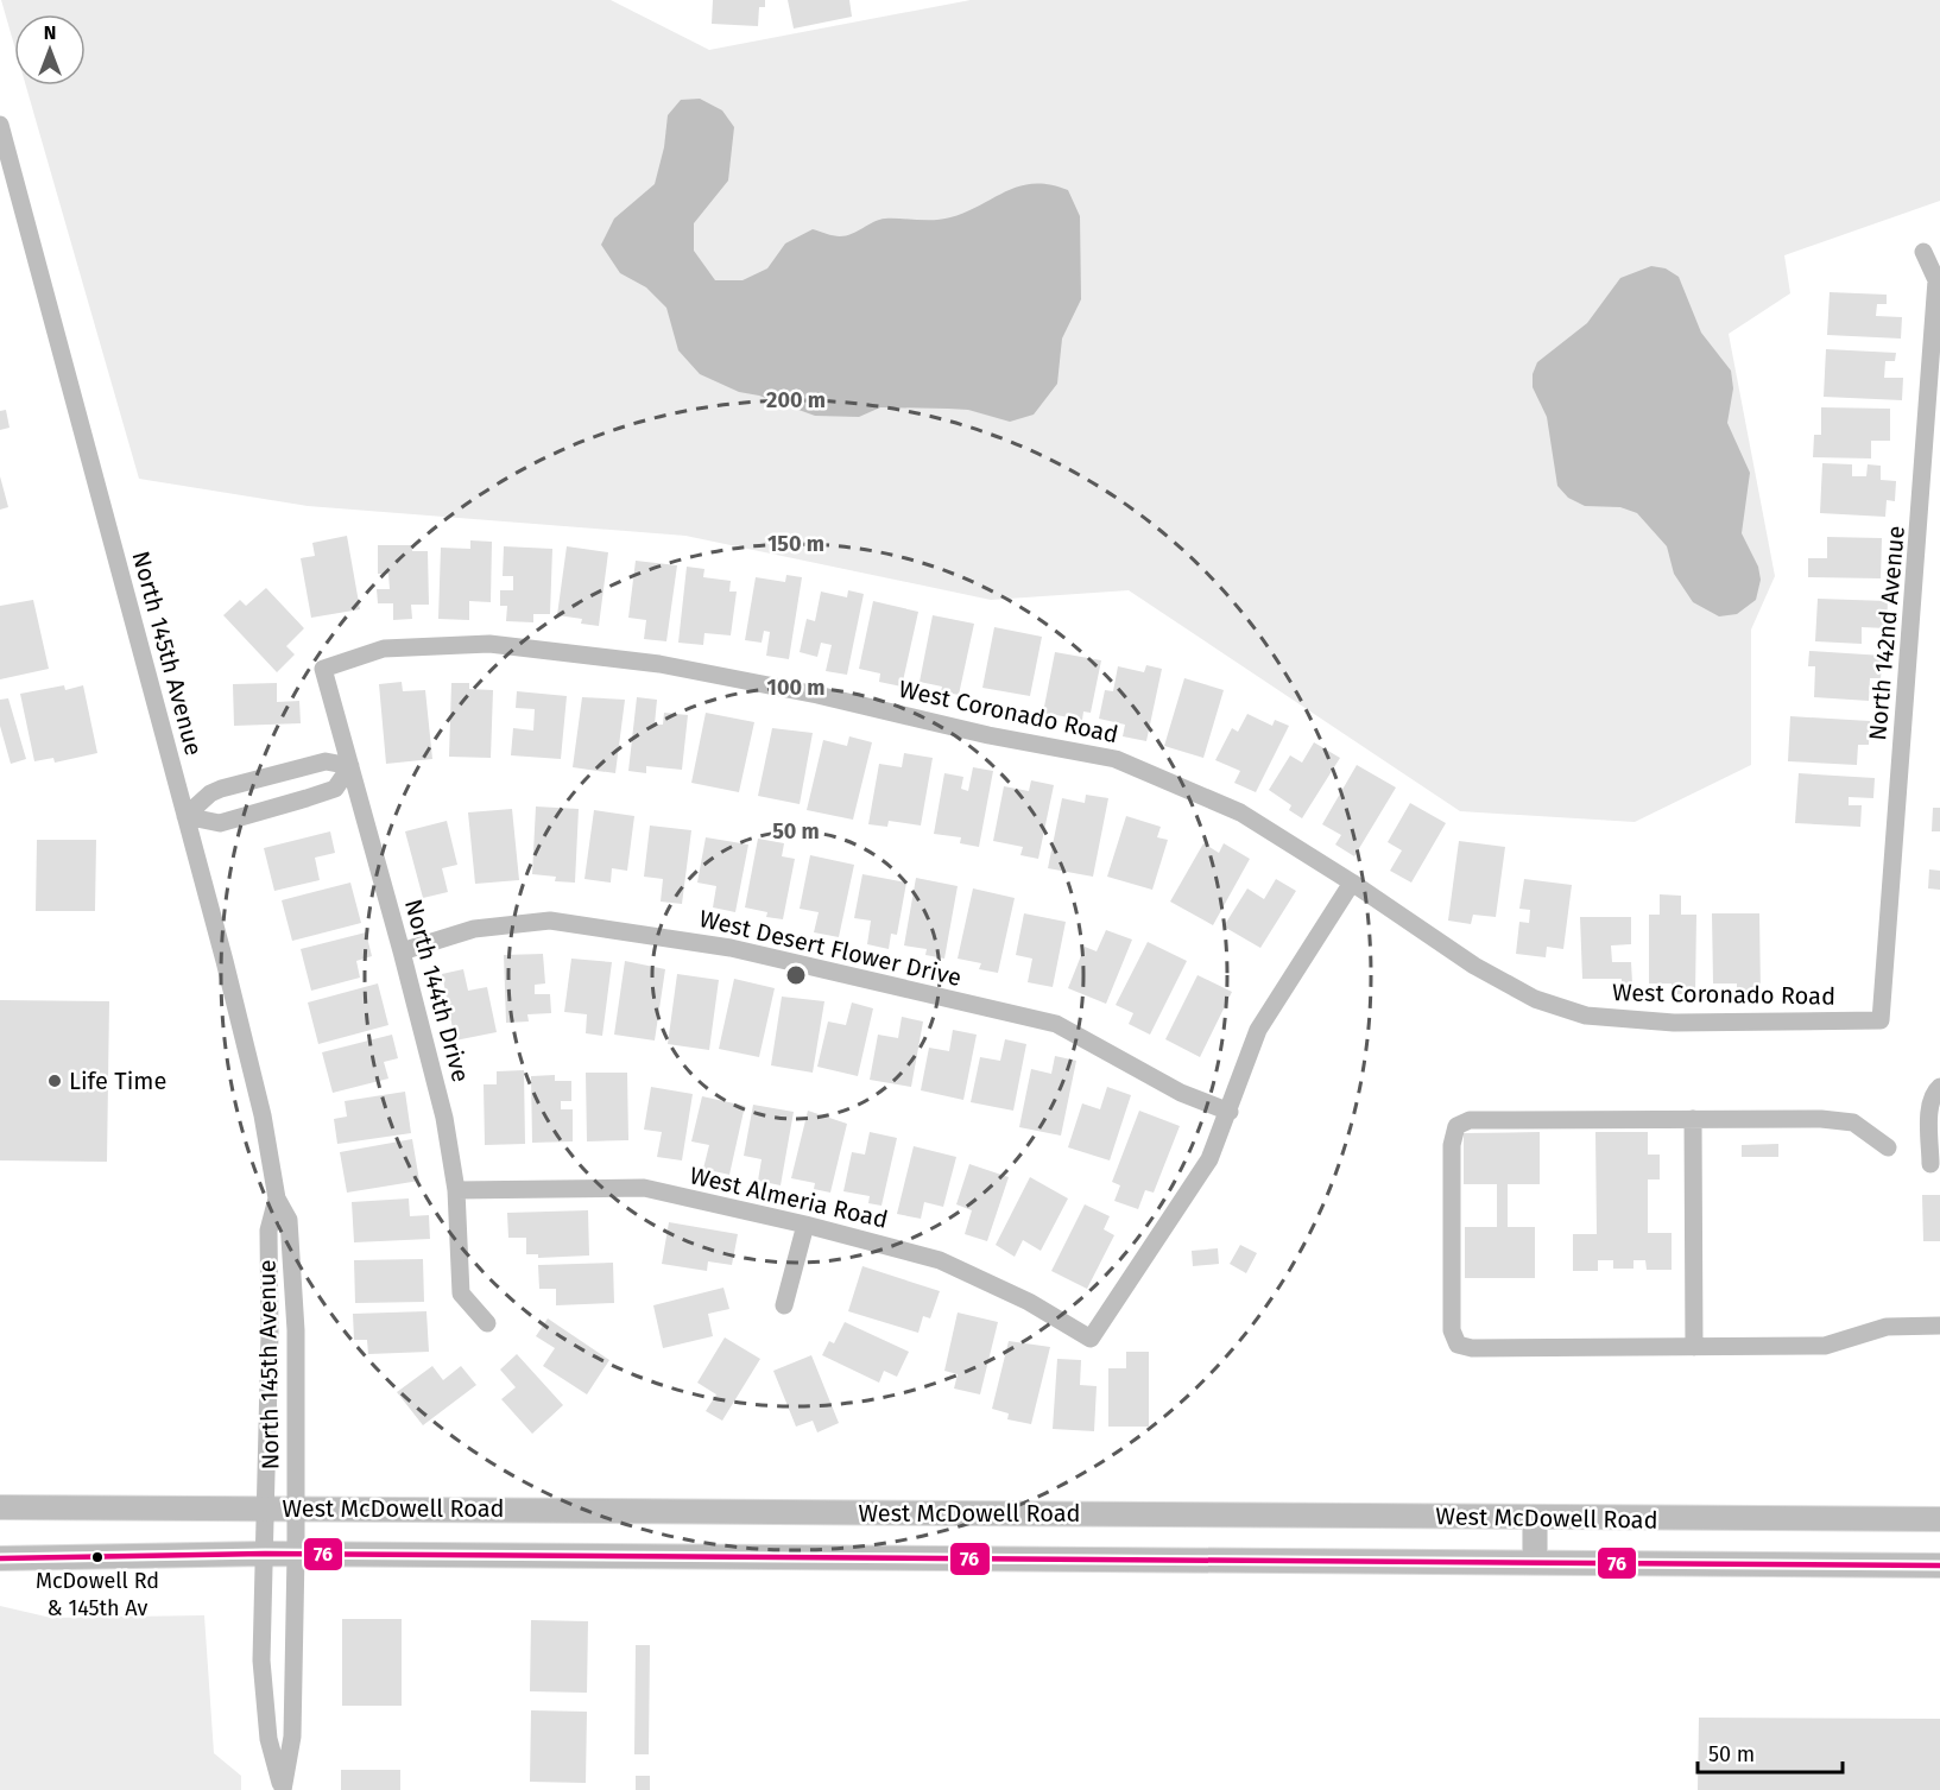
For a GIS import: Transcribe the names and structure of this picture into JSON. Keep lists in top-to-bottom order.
{
  "streets": {
    "main road": ["West McDowell Road"],
    "street": [
      "North 142nd Avenue",
      "North 145th Avenue",
      "West Coronado Road",
      "West Desert Flower Drive",
      "North 144th Drive",
      "West Almeria Road"
    ]
  },
  "crossings": [
    ["North 142nd Avenue", "West Coronado Road"],
    ["North 145th Avenue", "West McDowell Road"],
    ["West Coronado Road", "North 144th Drive"],
    ["West Desert Flower Drive", "North 144th Drive"],
    ["West Desert Flower Drive", "West Almeria Road"],
    ["North 144th Drive", "West Almeria Road"]
  ],
  "places": ["Life Time", "McDowell Rd & 145th Av"],
  "lines": ["transit line 76"],
  "scale_bar": "50 m",
  "north": "top",
  "rings": [
    "200 m",
    "150 m",
    "100 m",
    "50 m"
  ]
}
